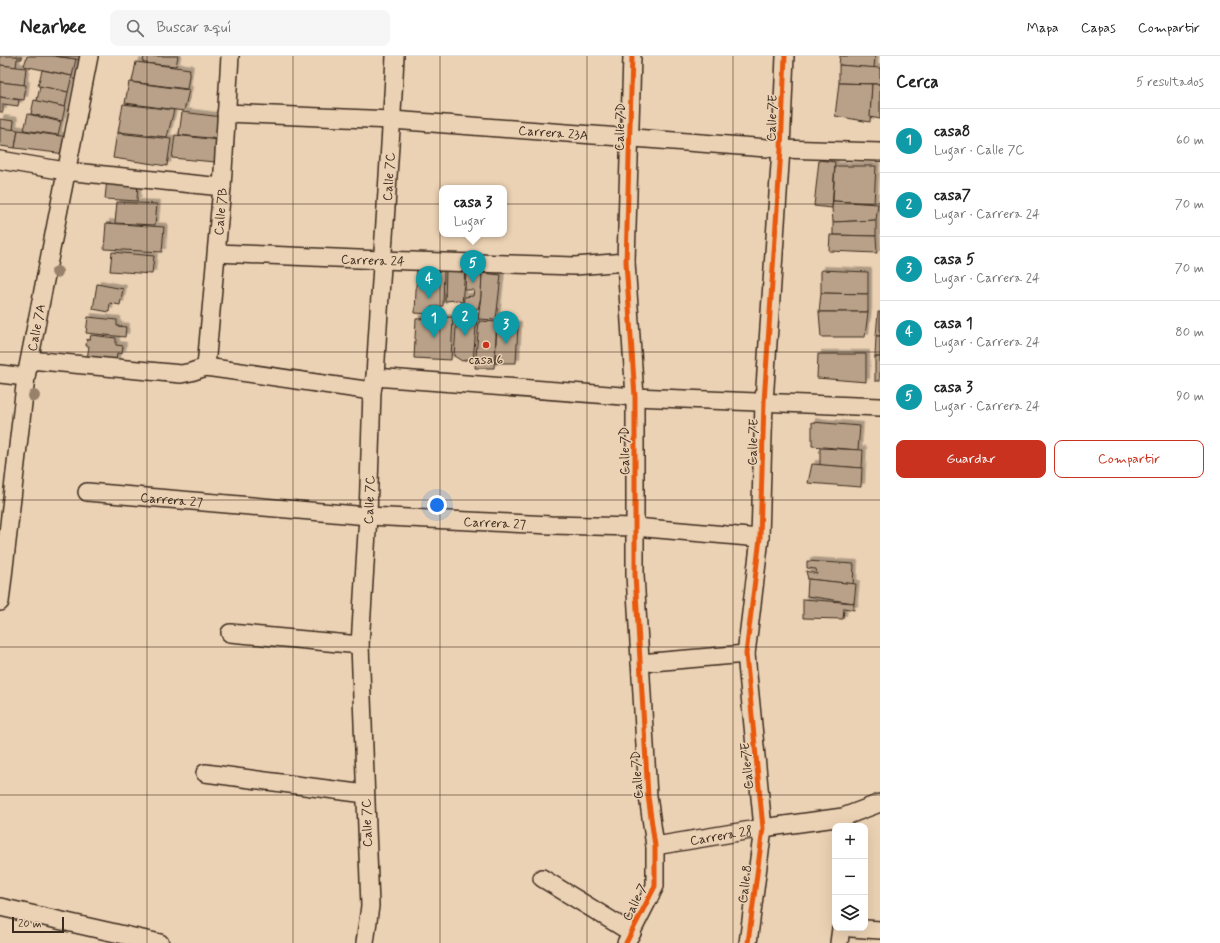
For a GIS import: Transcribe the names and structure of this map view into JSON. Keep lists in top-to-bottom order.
{
  "streets": {
    "street": [
      "Calle 7E",
      "Calle 7D",
      "Carrera 23A",
      "Calle 7C",
      "Calle 7B",
      "Carrera 24",
      "Calle 7A",
      "Carrera 27",
      "Carrera 28",
      "Calle 8",
      "Calle 7"
    ]
  },
  "crossings": [
    ["Calle 7E", "Carrera 23A"],
    ["Calle 7E", "Carrera 27"],
    ["Calle 7E", "Carrera 28"],
    ["Calle 7E", "Calle 8"],
    ["Calle 7D", "Carrera 23A"],
    ["Calle 7D", "Carrera 24"],
    ["Calle 7D", "Carrera 27"],
    ["Calle 7D", "Carrera 28"],
    ["Calle 7D", "Calle 7"],
    ["Carrera 23A", "Calle 7C"],
    ["Carrera 23A", "Calle 7B"],
    ["Calle 7C", "Carrera 24"],
    ["Calle 7C", "Carrera 27"],
    ["Calle 7B", "Carrera 24"],
    ["Carrera 28", "Calle 8"],
    ["Carrera 28", "Calle 7"]
  ],
  "places": ["casa 6"],
  "scale_bar": "20 m",
  "page": {
    "header": "Nearbee",
    "search": "Buscar aquí",
    "nav": ["Mapa", "Capas", "Compartir"],
    "heading": ["Cerca", "5 resultados"],
    "list": [
      {
        "mark": "1",
        "name": "casa8",
        "note": "Lugar · Calle 7C",
        "value": "60 m"
      },
      {
        "mark": "2",
        "name": "casa7",
        "note": "Lugar · Carrera 24",
        "value": "70 m"
      },
      {
        "mark": "3",
        "name": "casa 5",
        "note": "Lugar · Carrera 24",
        "value": "70 m"
      },
      {
        "mark": "4",
        "name": "casa 1",
        "note": "Lugar · Carrera 24",
        "value": "80 m"
      },
      {
        "mark": "5",
        "name": "casa 3",
        "note": "Lugar · Carrera 24",
        "value": "90 m"
      }
    ],
    "popup": ["casa 3", "Lugar"],
    "pins": [
      "5",
      "4",
      "2",
      "1",
      "3"
    ],
    "buttons": ["Guardar", "Compartir"],
    "map_buttons": ["+", "−"],
    "scale": "20 m"
  }
}
